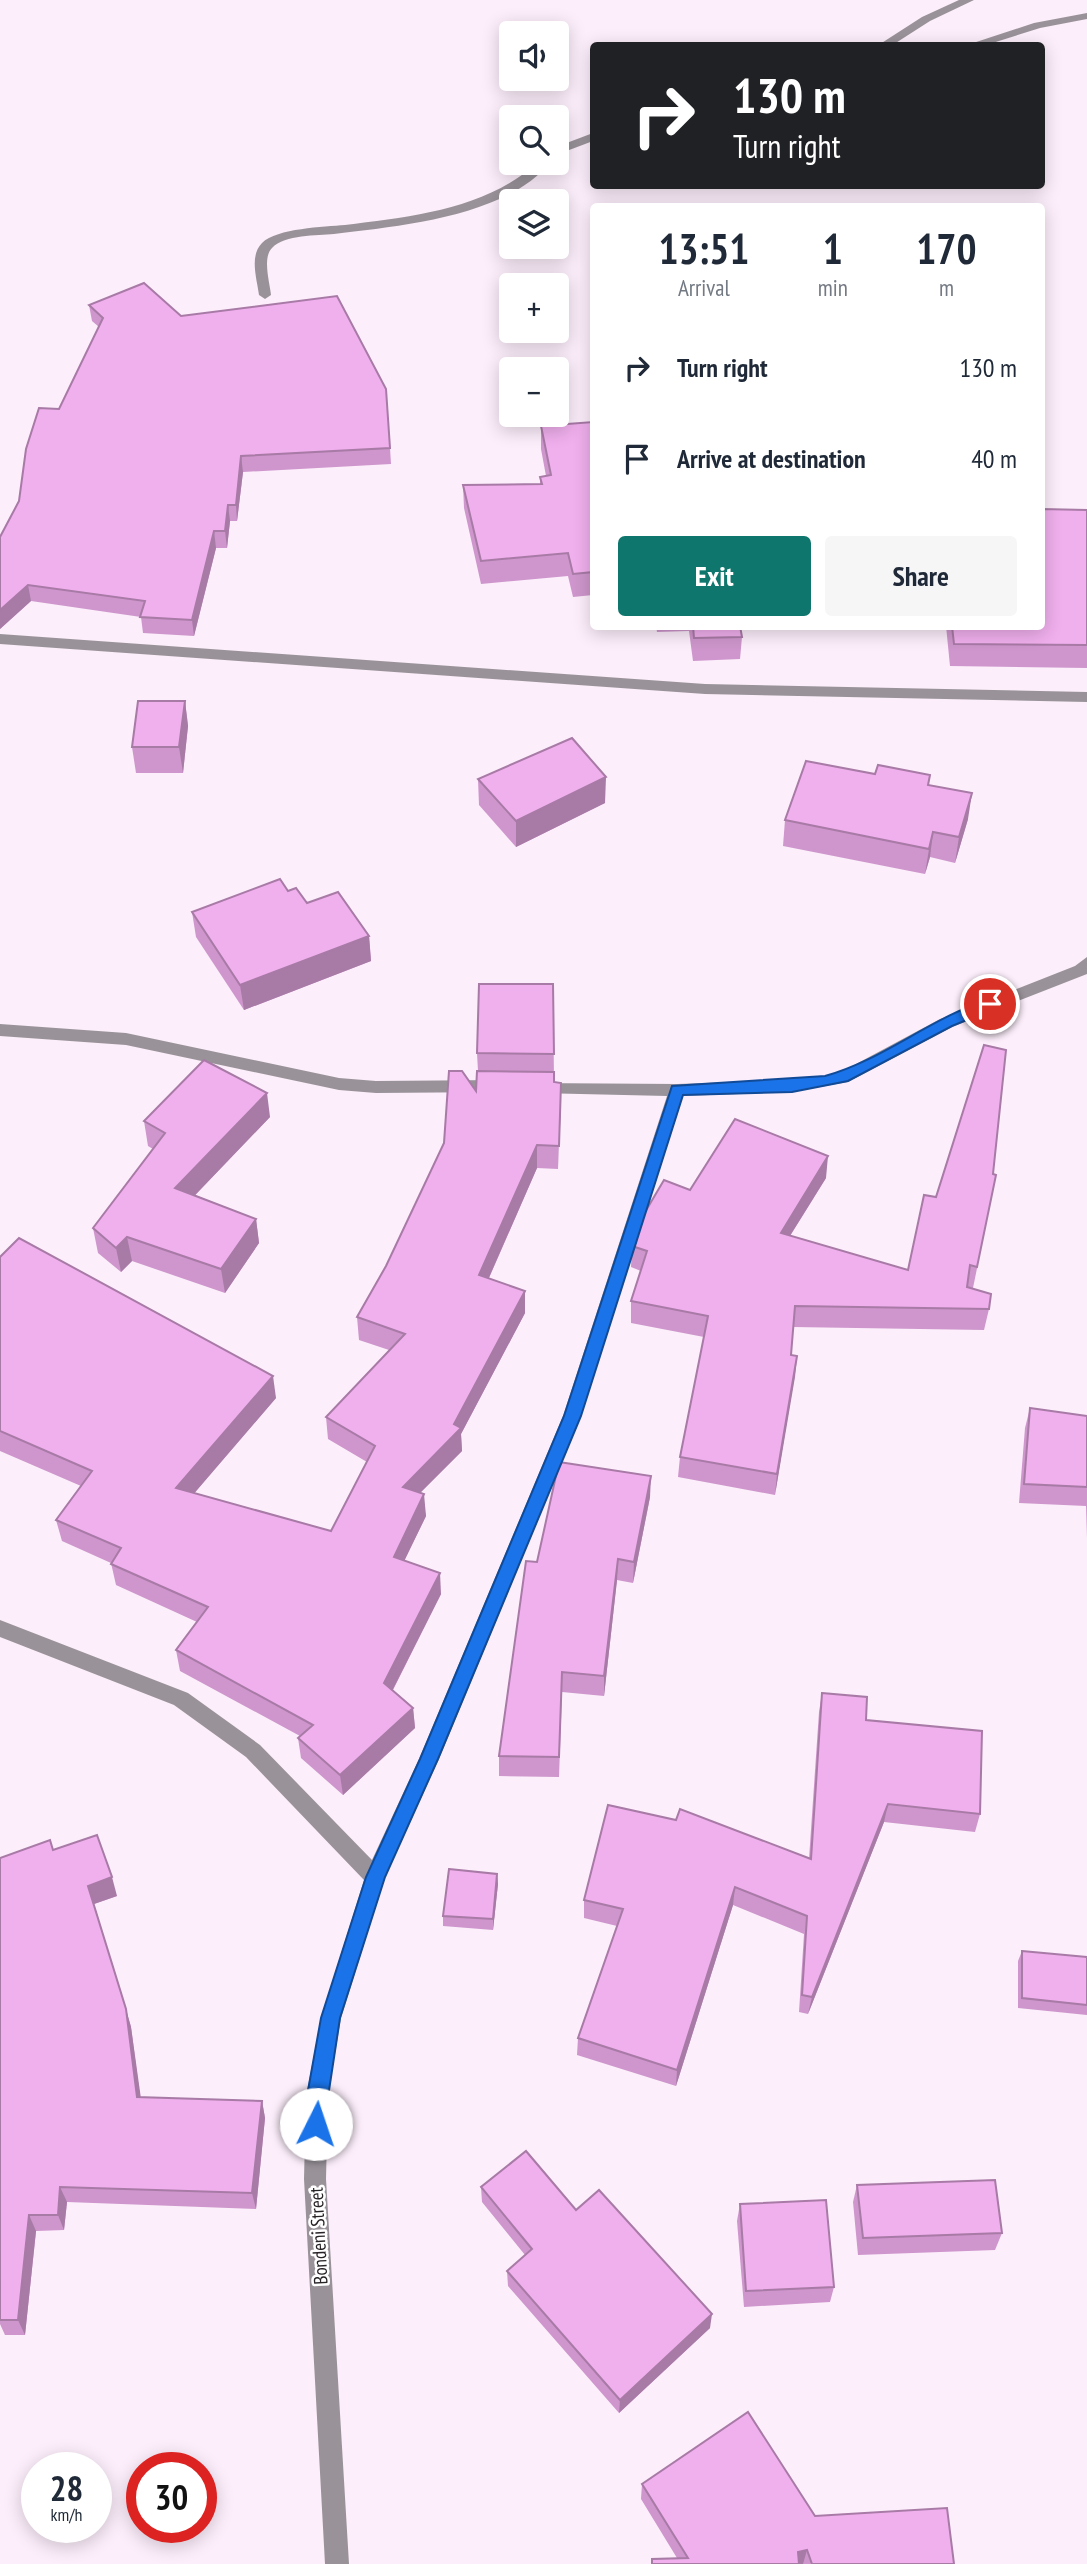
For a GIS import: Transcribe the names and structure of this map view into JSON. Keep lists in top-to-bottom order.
{
  "streets": {
    "street": ["Bondeni Street"]
  },
  "page": {
    "map_buttons": ["+", "−"],
    "turn": ["130 m", "Turn right"],
    "eta": [
      "13:51",
      "Arrival",
      "1",
      "min",
      "170",
      "m"
    ],
    "list": [
      {
        "name": "Turn right",
        "value": "130 m"
      },
      {
        "name": "Arrive at destination",
        "value": "40 m"
      }
    ],
    "buttons": ["Exit", "Share"],
    "speed": "28 km/h",
    "limit": "30"
  }
}
